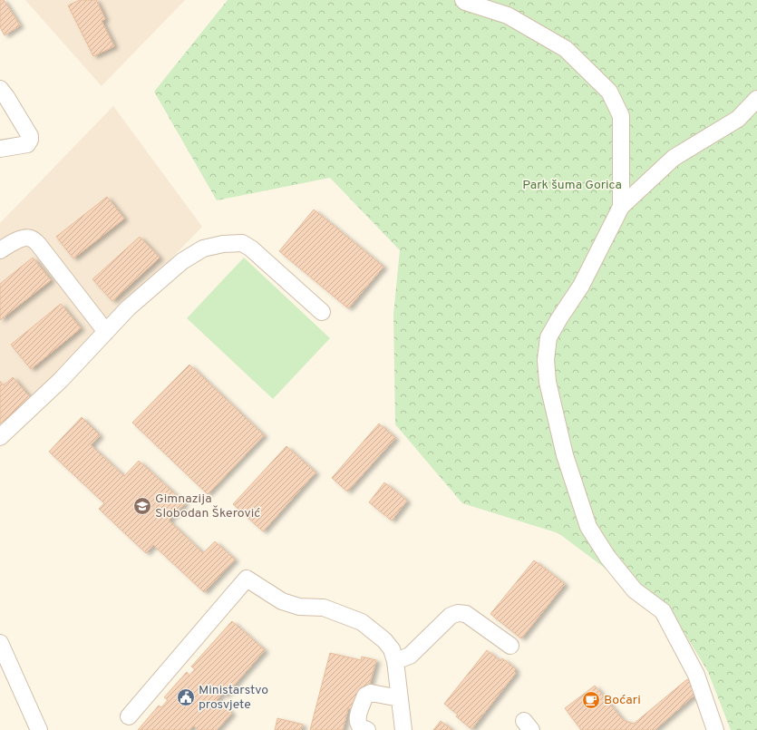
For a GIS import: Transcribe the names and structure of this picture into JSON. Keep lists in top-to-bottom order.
{
  "parks": ["Park šuma Gorica"],
  "places": {
    "school or university": ["Gimnazija Slobodan Škerović"],
    "public building": ["Ministarstvo prosvjete"],
    "cafe": ["Boćari"]
  }
}
